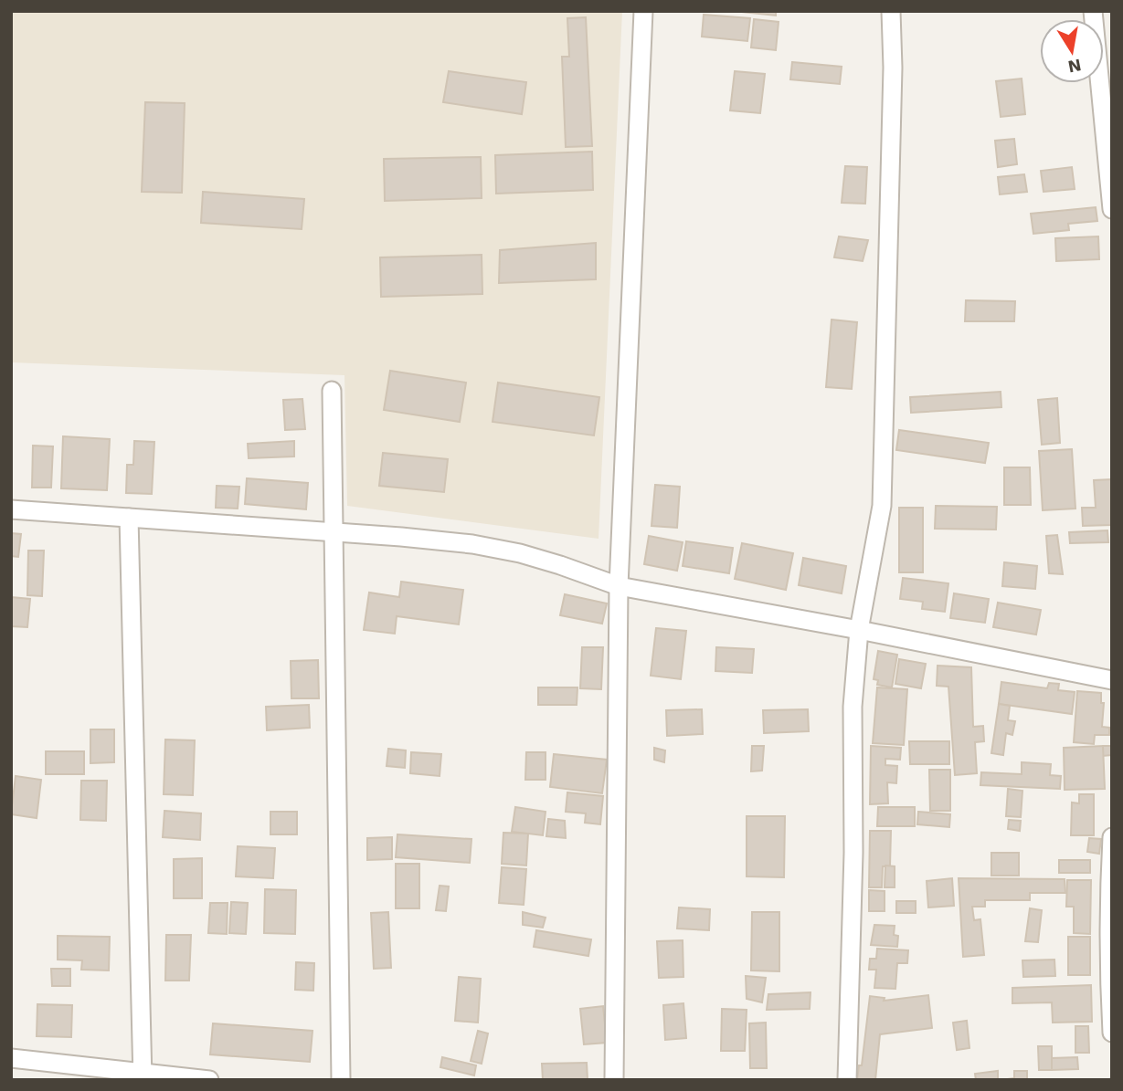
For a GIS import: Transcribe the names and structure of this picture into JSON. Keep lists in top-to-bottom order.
{
  "north": "bottom"
}
